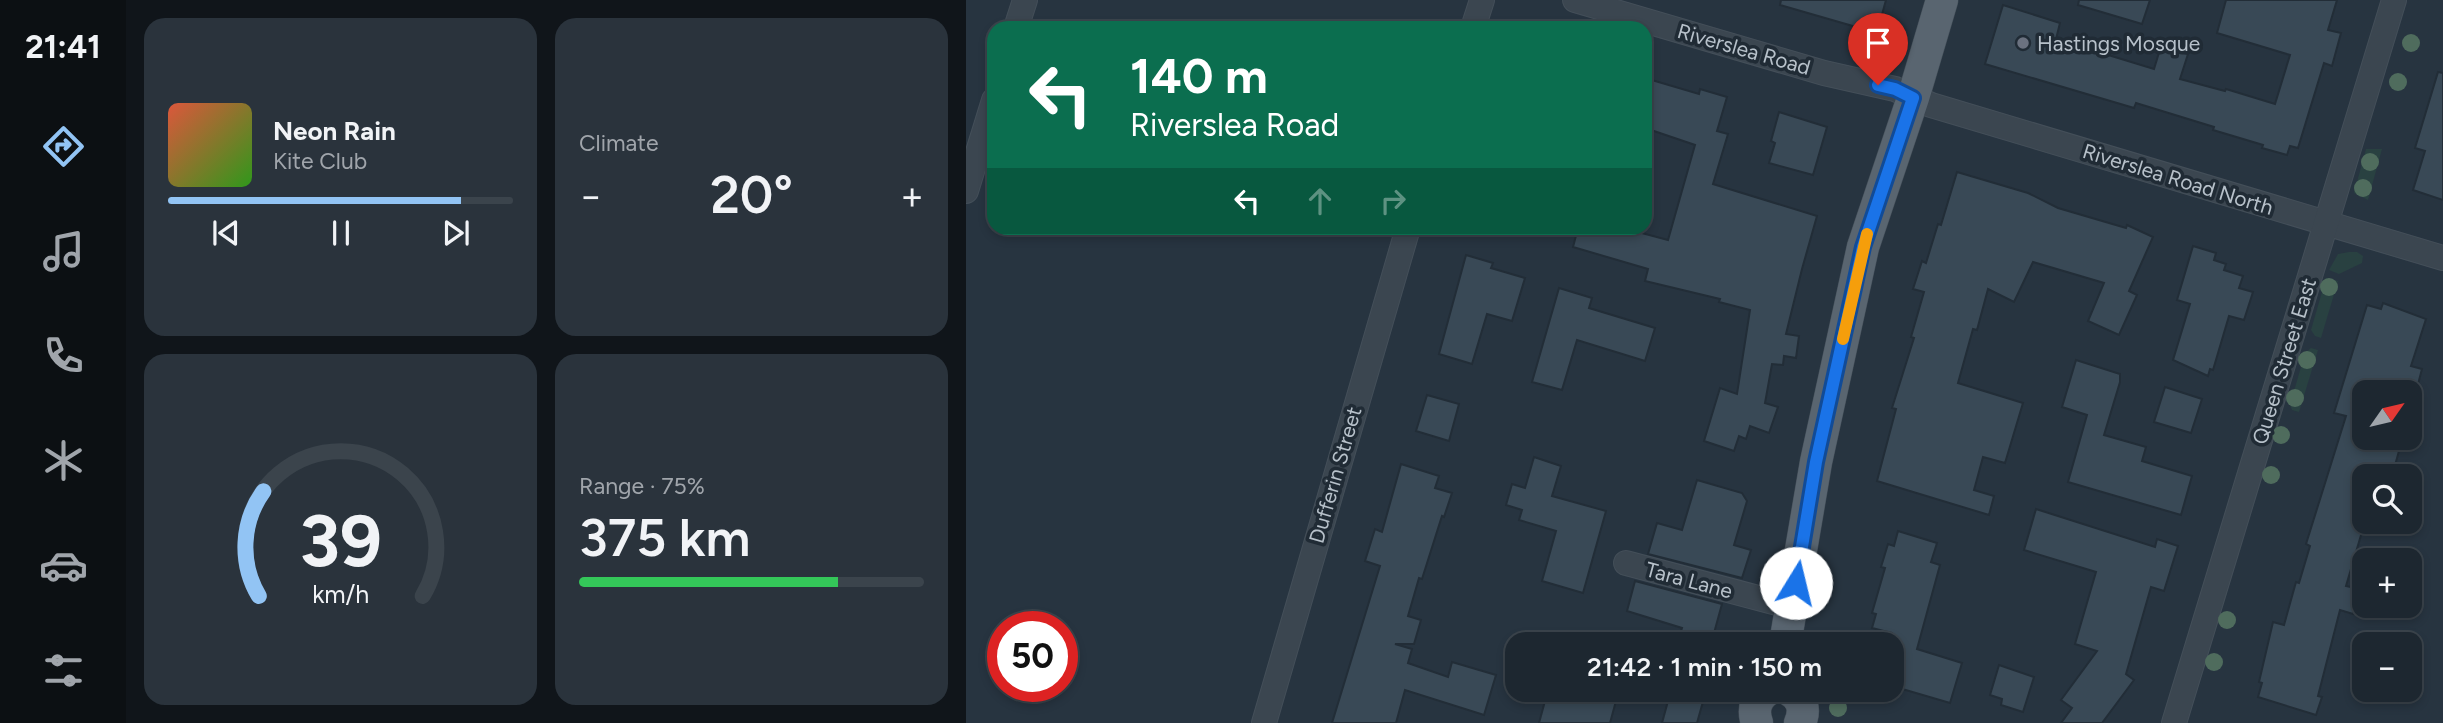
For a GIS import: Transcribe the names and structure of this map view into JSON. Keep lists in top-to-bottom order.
{
  "streets": {
    "street": [
      "Riverslea Road",
      "Riverslea Road North",
      "Queen Street East",
      "Dufferin Street",
      "Tara Lane"
    ]
  },
  "crossings": [
    ["Riverslea Road", "Riverslea Road North"],
    ["Riverslea Road North", "Queen Street East"]
  ],
  "places": ["Hastings Mosque"],
  "north": "top right",
  "page": {
    "tabs": "21:41",
    "tile": [
      "Climate",
      ["Range · 75%", "375 km"]
    ],
    "turn": ["140 m", "Riverslea Road"],
    "song": ["Neon Rain", "Kite Club"],
    "heat": ["−", "20°", "+"],
    "map_buttons": ["+", "−"],
    "limit": "50",
    "trip": "21:42 · 1 min · 150 m",
    "gauge": ["39", "km/h"]
  }
}
